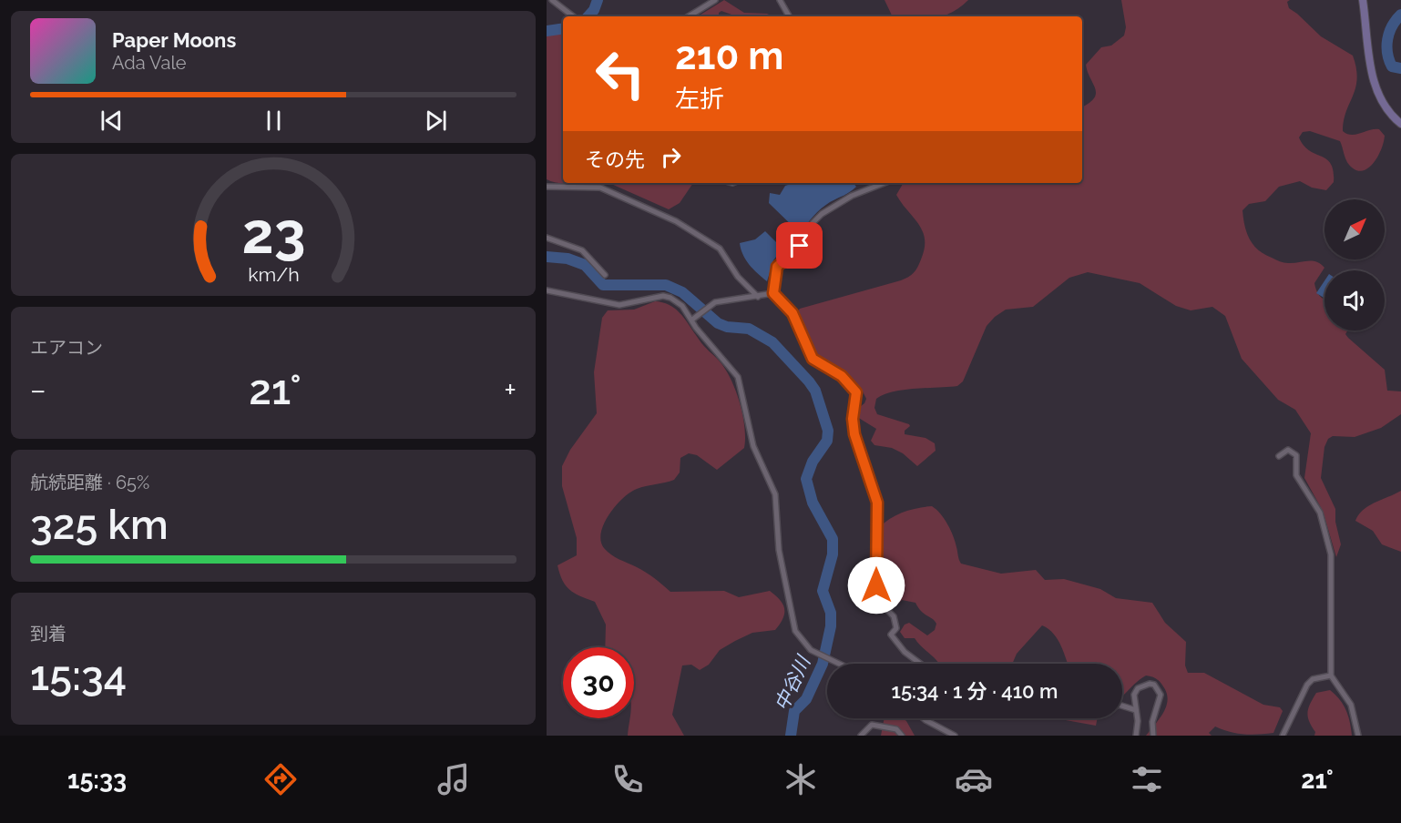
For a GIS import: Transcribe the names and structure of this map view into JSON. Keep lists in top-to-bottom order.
{
  "water": ["中谷川"],
  "north": "top right",
  "page": {
    "turn": ["210 m", "左折"],
    "song": ["Paper Moons", "Ada Vale"],
    "then": "その先",
    "tile": [
      "エアコン",
      ["航続距離 · 65%", "325 km"],
      ["到着", "15:34"]
    ],
    "heat": ["−", "21°", "+"],
    "limit": "30",
    "trip": "15:34 · 1 分 · 410 m",
    "tabs": ["15:33", "21°"],
    "gauge": ["23", "km/h"]
  }
}
